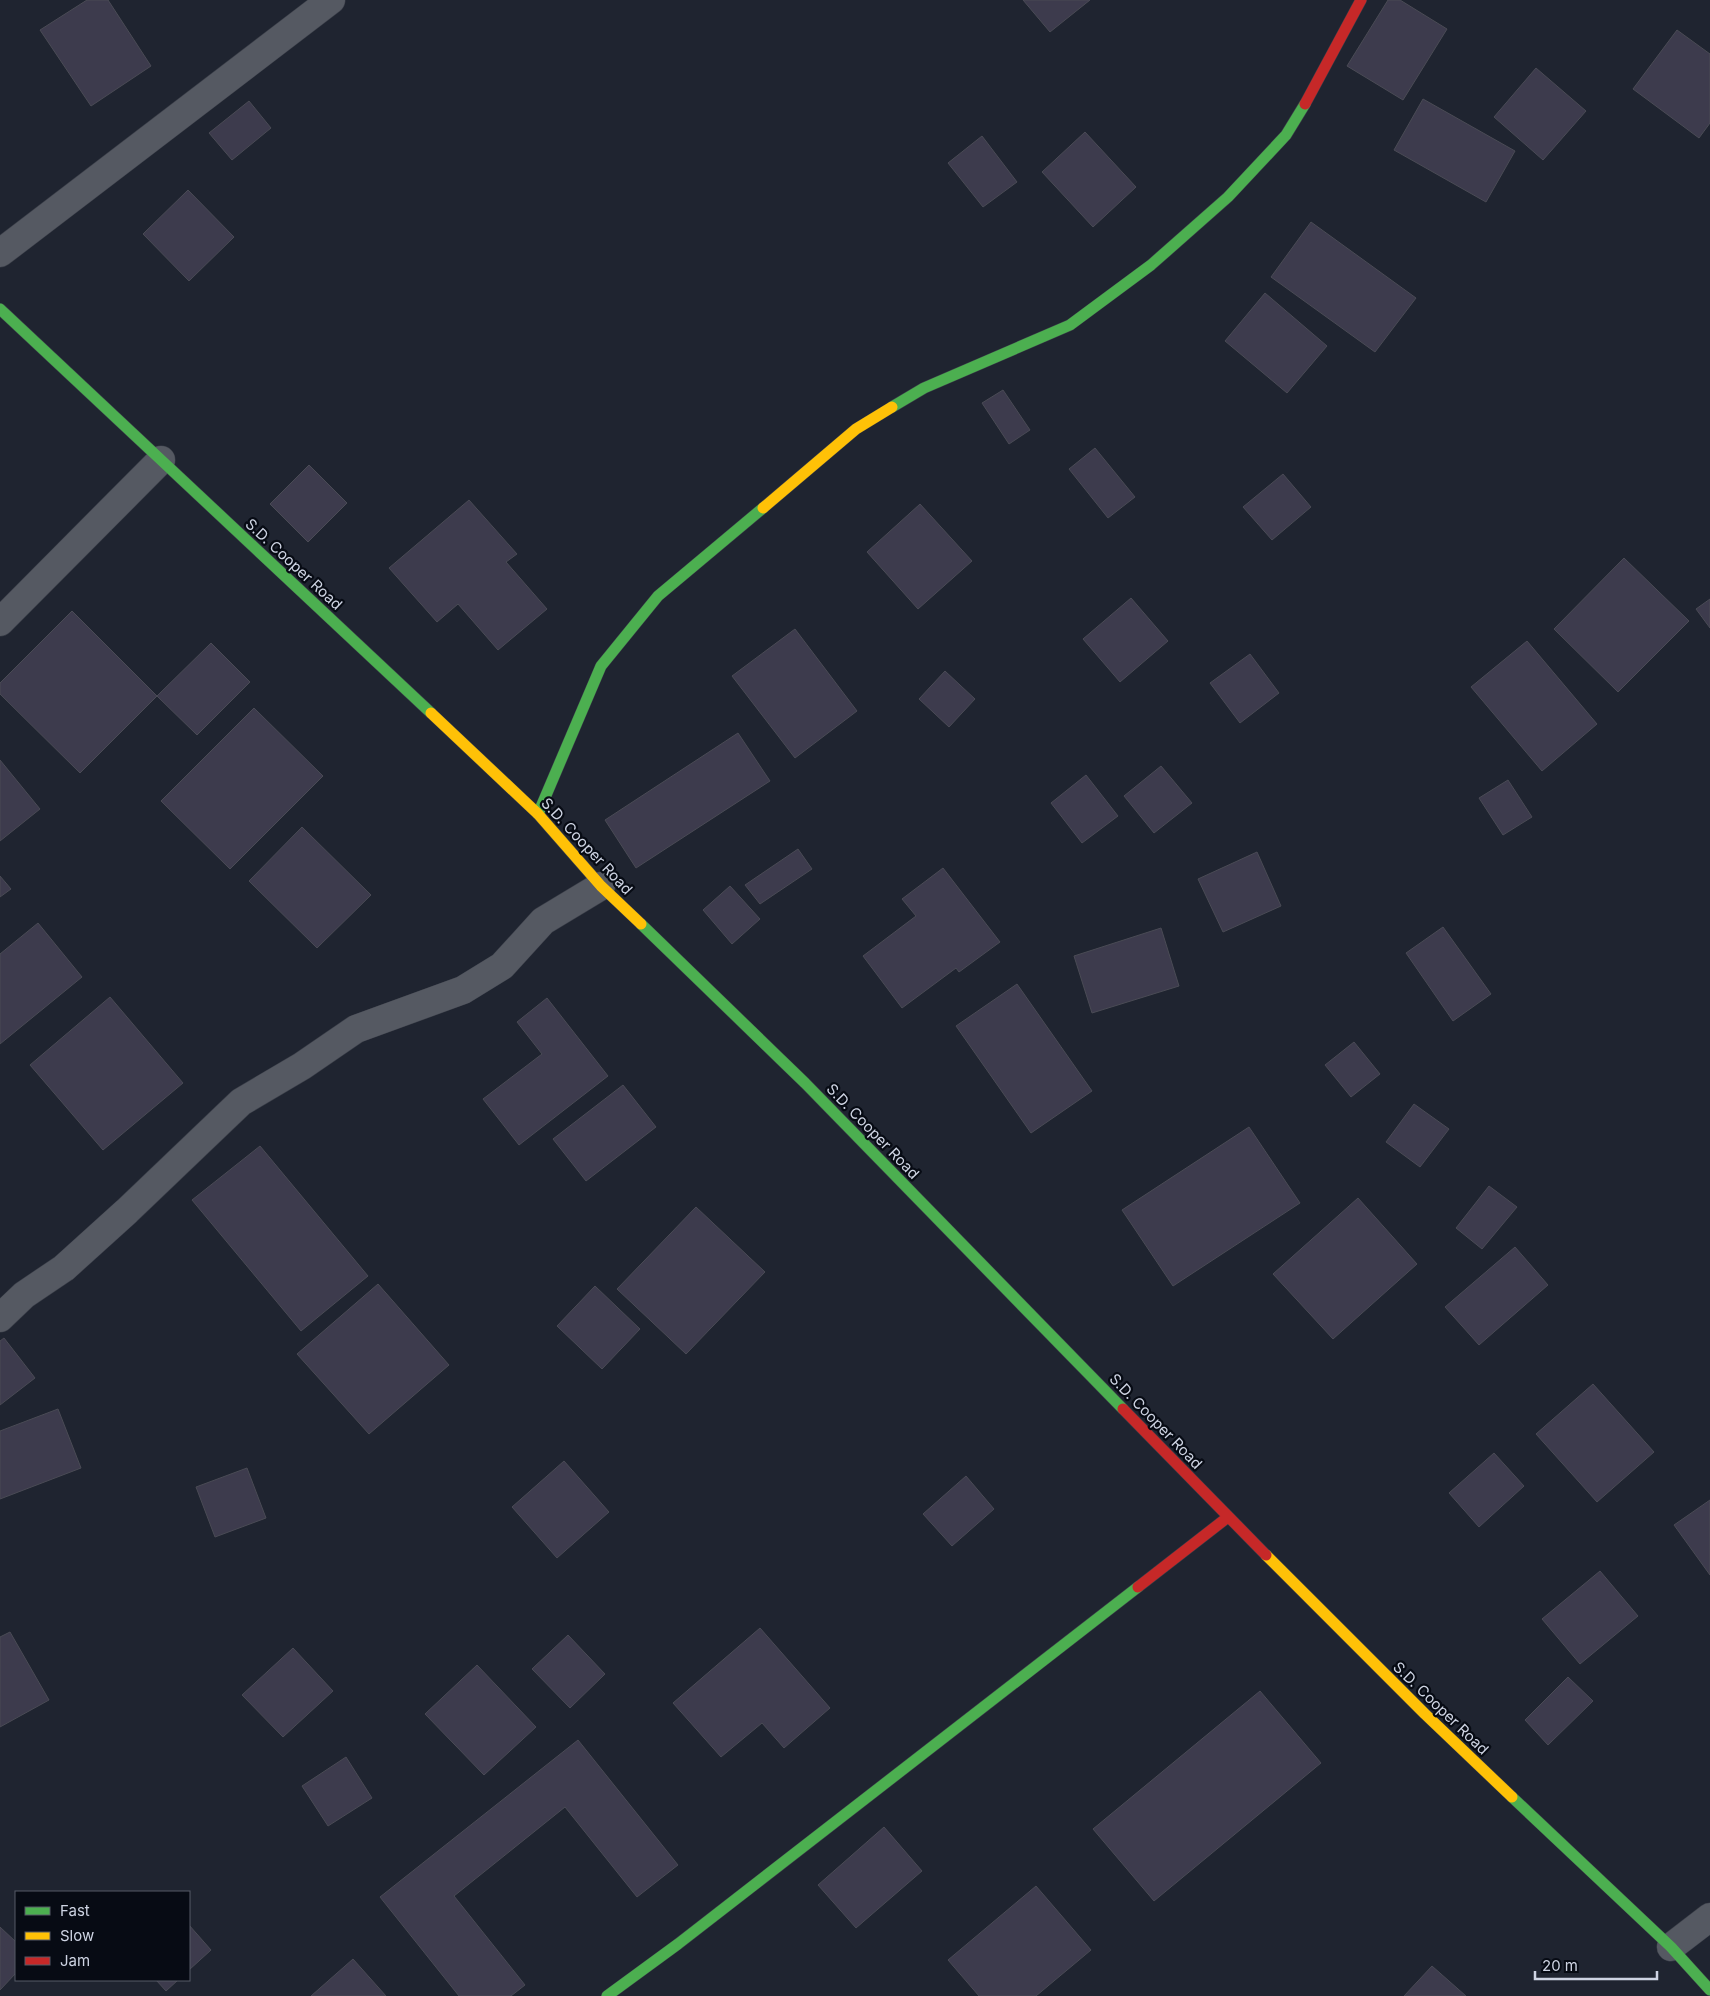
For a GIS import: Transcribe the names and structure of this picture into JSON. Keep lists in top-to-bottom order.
{
  "streets": {
    "street": ["S.D. Cooper Road"]
  },
  "legend": ["Fast", "Slow", "Jam"],
  "scale_bar": "20 m"
}
